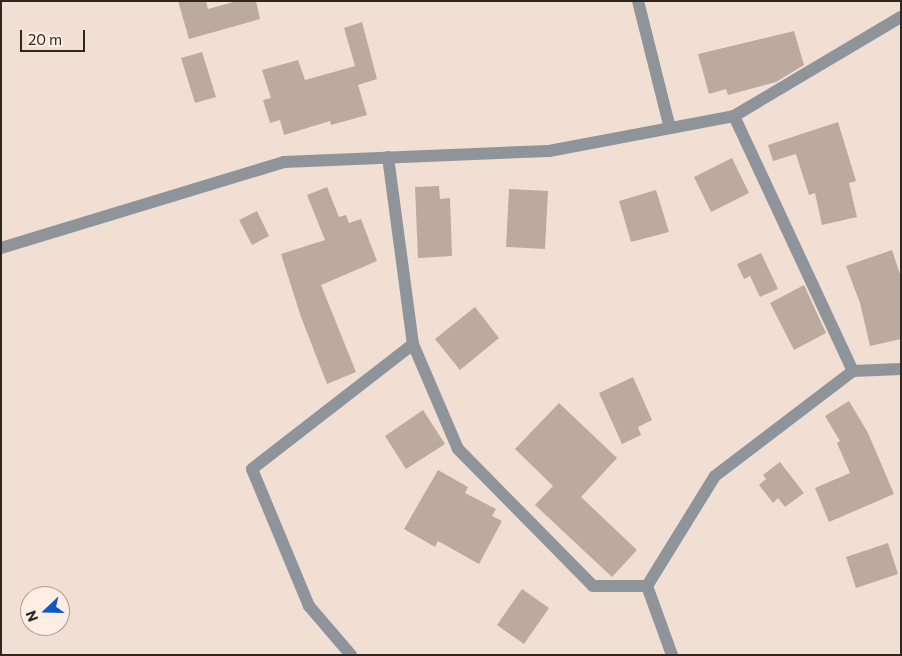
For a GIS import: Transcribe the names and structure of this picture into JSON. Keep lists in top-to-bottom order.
{
  "scale_bar": "20 m",
  "north": "left"
}
